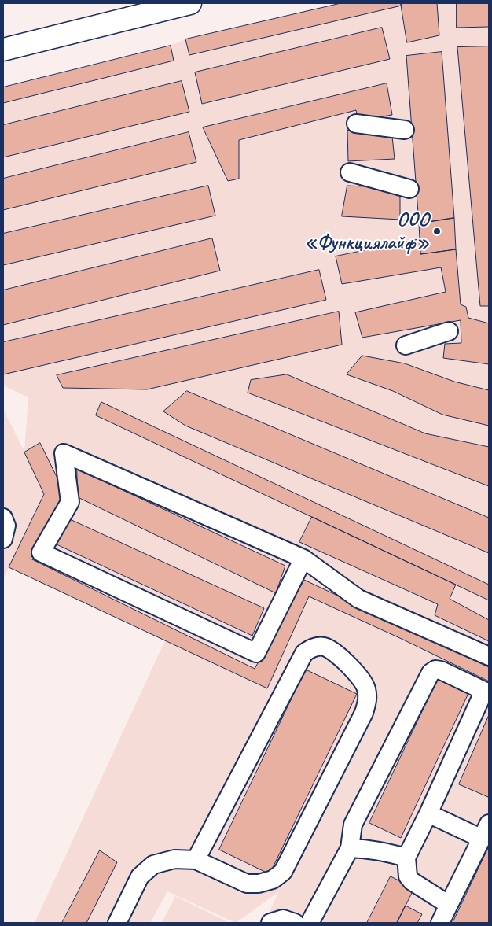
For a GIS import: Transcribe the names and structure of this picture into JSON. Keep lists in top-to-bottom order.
{
  "places": ["ООО «Функциялайф»"]
}
